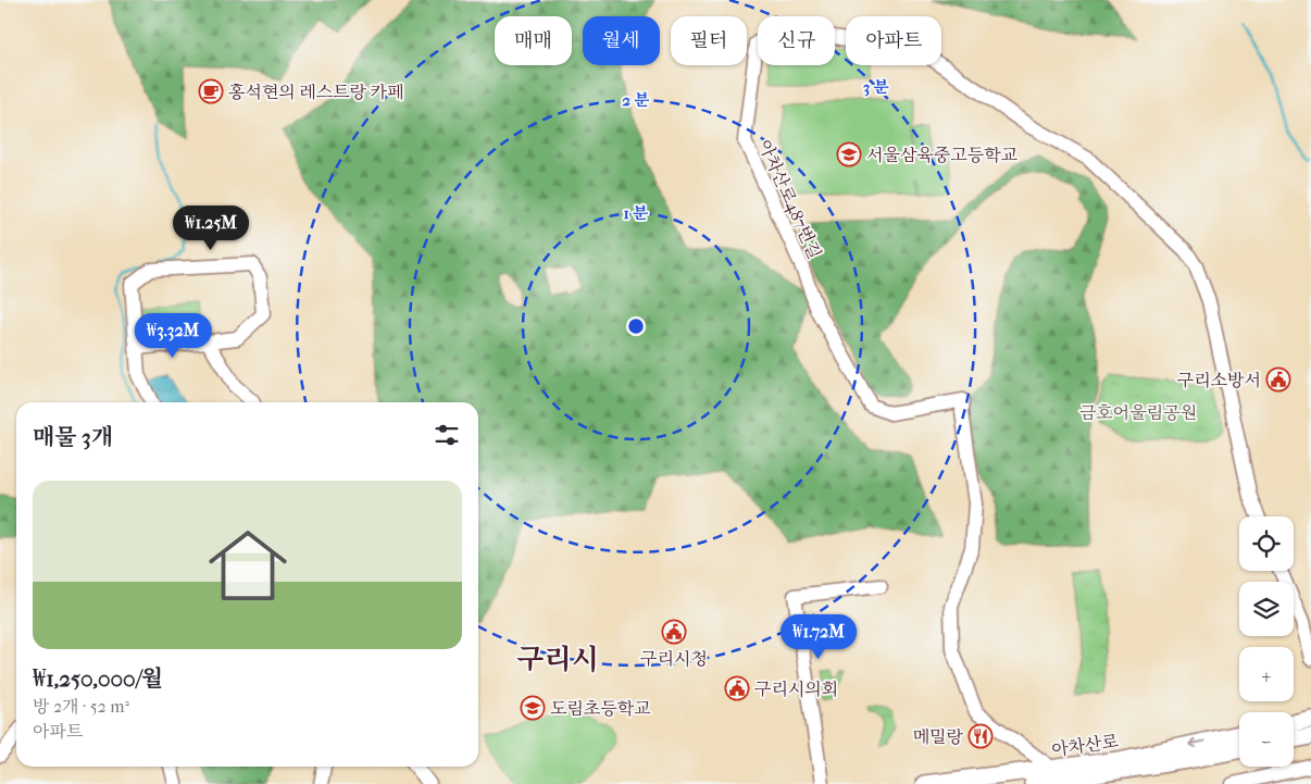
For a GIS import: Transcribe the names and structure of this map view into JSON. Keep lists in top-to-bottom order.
{
  "streets": {
    "main road": ["아차산로"],
    "street": ["아차산로487번길"]
  },
  "crossings": [
    ["아차산로487번길", "아차산로"]
  ],
  "districts": ["구리시"],
  "parks": ["금호어울림공원"],
  "places": {
    "cafe": ["홍석현의 레스트랑 카페"],
    "school or university": ["서울삼육중고등학교", "도림초등학교"],
    "public building": ["구리소방서", "구리시청", "구리시의회"],
    "restaurant": ["메밀랑"]
  },
  "page": {
    "chip": [
      "매매",
      "월세",
      "필터",
      "신규",
      "아파트"
    ],
    "price": ["₩1.25M", "₩3.32M", "₩1.72M"],
    "heading": "매물 3개",
    "list": [
      {
        "name": "₩1,250,000/월",
        "note": "방 2개 · 52 m² · 아파트"
      }
    ],
    "map_buttons": ["+", "−"]
  },
  "rings": ["3 분", "2 분", "1 분"]
}
